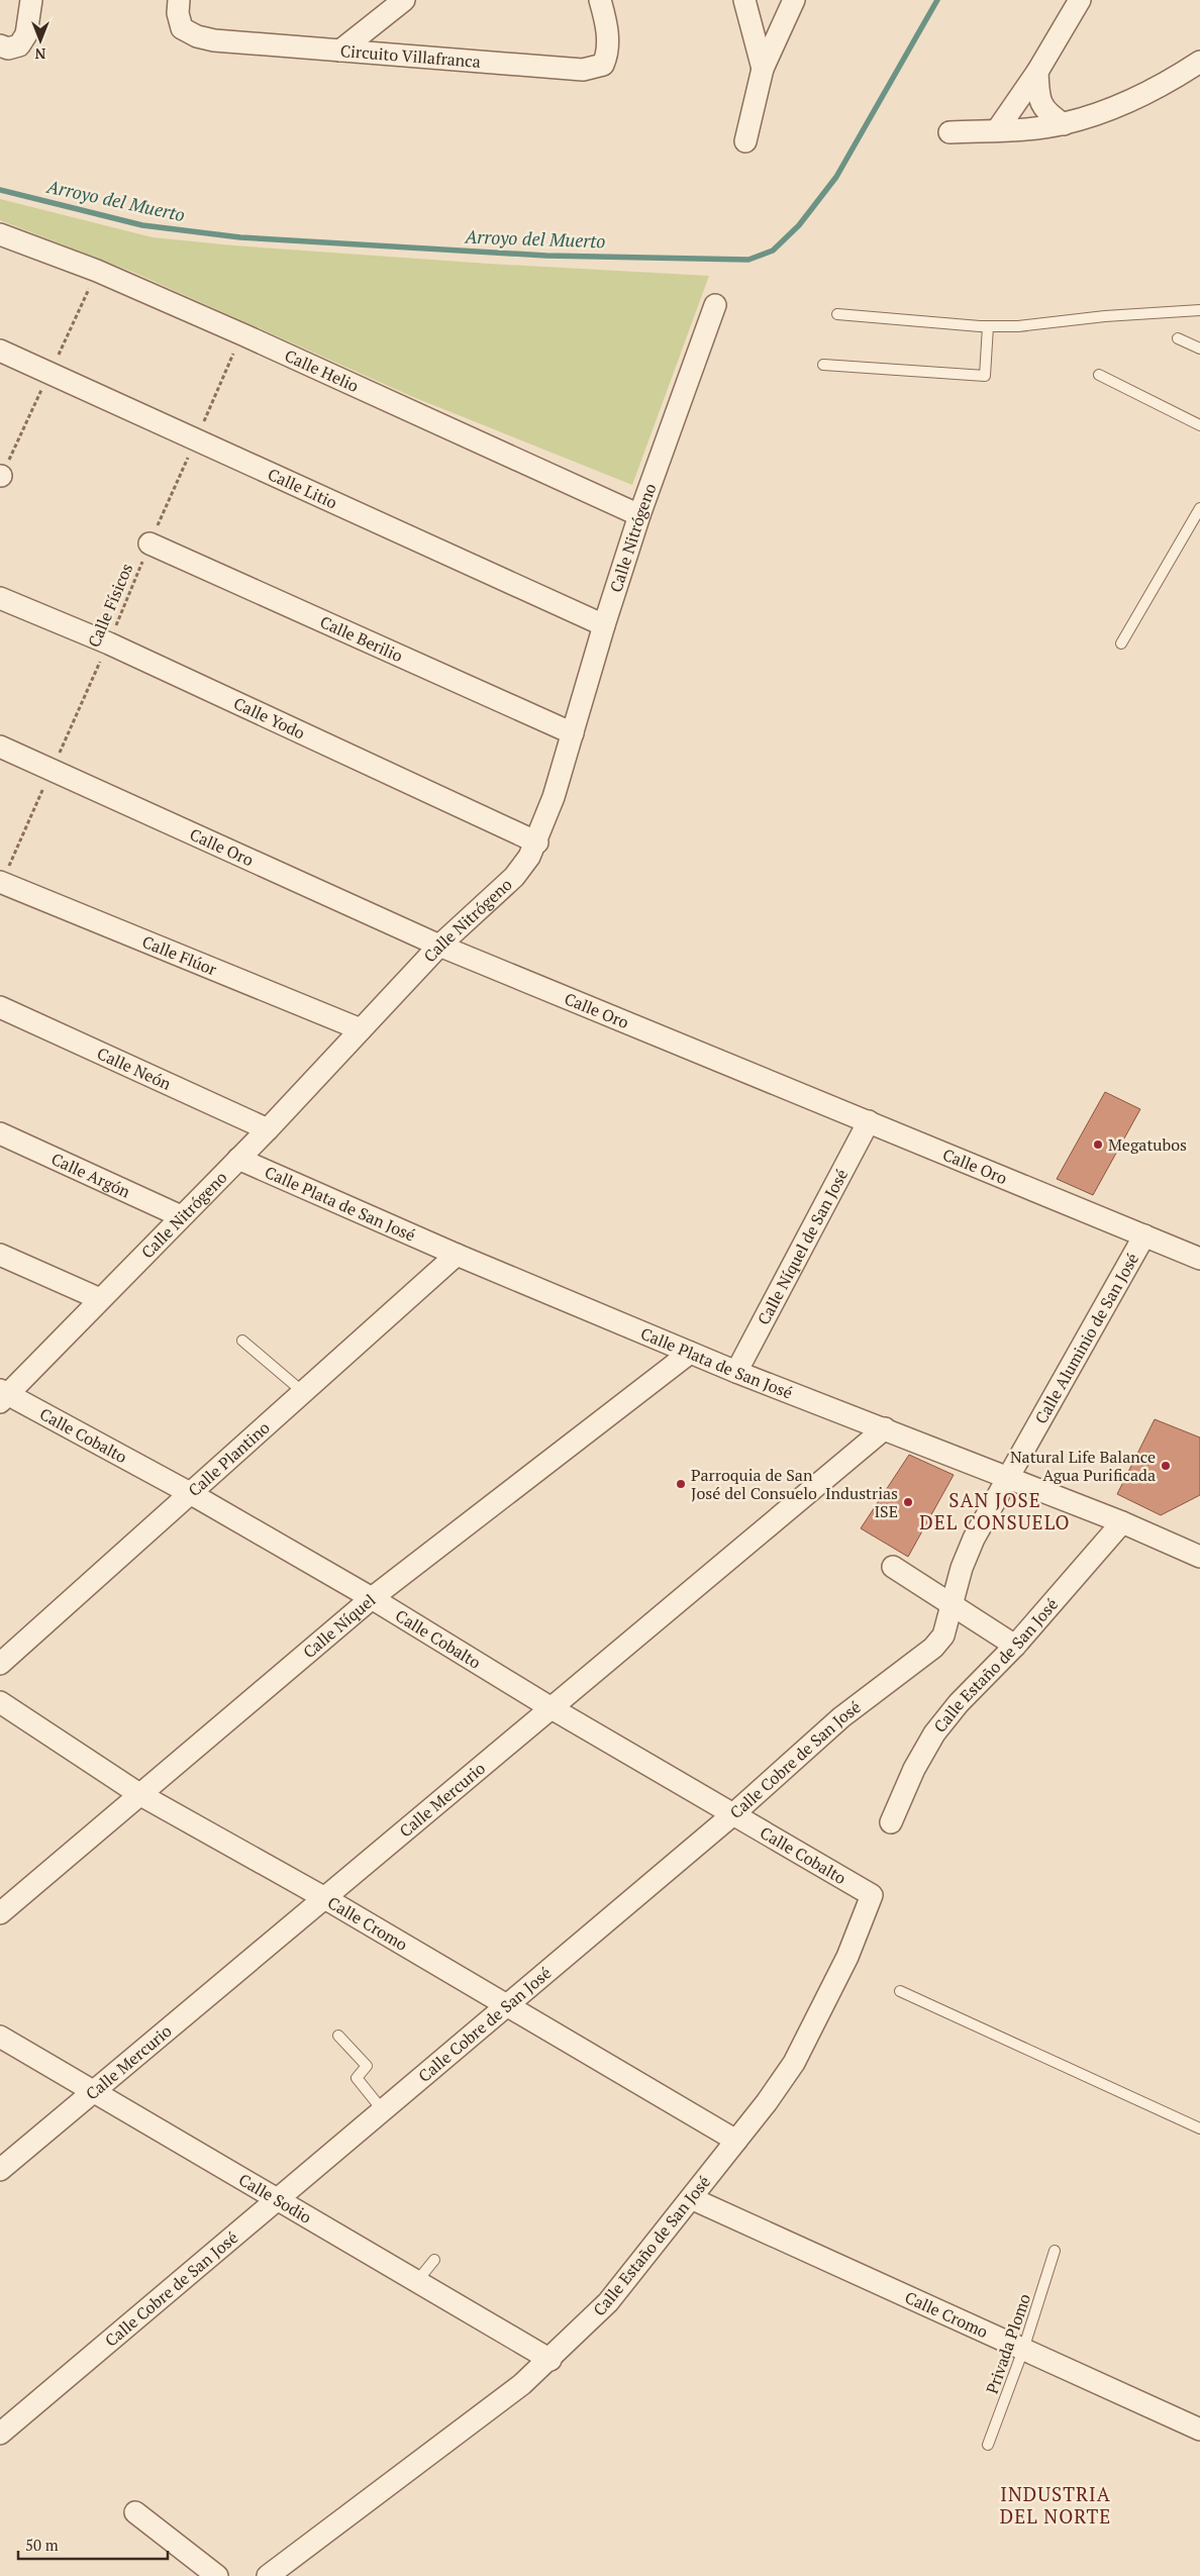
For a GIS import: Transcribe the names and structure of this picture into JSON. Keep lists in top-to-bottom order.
{
  "streets": {
    "street": [
      "Circuito Villafranca",
      "Calle Helio",
      "Calle Litio",
      "Calle Nitrógeno",
      "Calle Berilio",
      "Calle Yodo",
      "Calle Oro",
      "Calle Flúor",
      "Calle Neón",
      "Calle Argón",
      "Calle Plata de San José",
      "Calle Níquel de San José",
      "Calle Aluminio de San José",
      "Calle Cobalto",
      "Calle Plantino",
      "Calle Níquel",
      "Calle Estaño de San José",
      "Calle Cobre de San José",
      "Calle Mercurio",
      "Calle Cromo",
      "Calle Sodio"
    ],
    "lane": ["Privada Plomo"],
    "path": ["Calle Físicos"]
  },
  "crossings": [
    ["Calle Helio", "Calle Nitrógeno"],
    ["Calle Helio", "Calle Físicos"],
    ["Calle Litio", "Calle Nitrógeno"],
    ["Calle Litio", "Calle Físicos"],
    ["Calle Nitrógeno", "Calle Berilio"],
    ["Calle Nitrógeno", "Calle Yodo"],
    ["Calle Nitrógeno", "Calle Oro"],
    ["Calle Nitrógeno", "Calle Flúor"],
    ["Calle Nitrógeno", "Calle Neón"],
    ["Calle Nitrógeno", "Calle Argón"],
    ["Calle Nitrógeno", "Calle Plata de San José"],
    ["Calle Nitrógeno", "Calle Cobalto"],
    ["Calle Físicos", "Calle Berilio"],
    ["Calle Físicos", "Calle Yodo"],
    ["Calle Físicos", "Calle Oro"],
    ["Calle Físicos", "Calle Flúor"],
    ["Calle Oro", "Calle Níquel de San José"],
    ["Calle Oro", "Calle Aluminio de San José"],
    ["Calle Plata de San José", "Calle Níquel de San José"],
    ["Calle Plata de San José", "Calle Aluminio de San José"],
    ["Calle Plata de San José", "Calle Plantino"],
    ["Calle Plata de San José", "Calle Níquel"],
    ["Calle Plata de San José", "Calle Estaño de San José"],
    ["Calle Plata de San José", "Calle Mercurio"],
    ["Calle Aluminio de San José", "Calle Cobre de San José"],
    ["Calle Cobalto", "Calle Plantino"],
    ["Calle Cobalto", "Calle Níquel"],
    ["Calle Cobalto", "Calle Estaño de San José"],
    ["Calle Cobalto", "Calle Cobre de San José"],
    ["Calle Cobalto", "Calle Mercurio"],
    ["Calle Níquel", "Calle Cromo"],
    ["Calle Estaño de San José", "Calle Cromo"],
    ["Calle Estaño de San José", "Calle Sodio"],
    ["Calle Cobre de San José", "Calle Cromo"],
    ["Calle Cobre de San José", "Calle Sodio"],
    ["Calle Mercurio", "Calle Cromo"],
    ["Calle Mercurio", "Calle Sodio"],
    ["Calle Cromo", "Privada Plomo"]
  ],
  "districts": ["SAN JOSE DEL CONSUELO", "INDUSTRIA DEL NORTE"],
  "water": ["Arroyo del Muerto"],
  "places": [
    "Megatubos",
    "Natural Life Balance Agua Purificada",
    "Parroquia de San José del Consuelo",
    "Industrias ISE"
  ],
  "scale_bar": "50 m",
  "north": "bottom"
}
